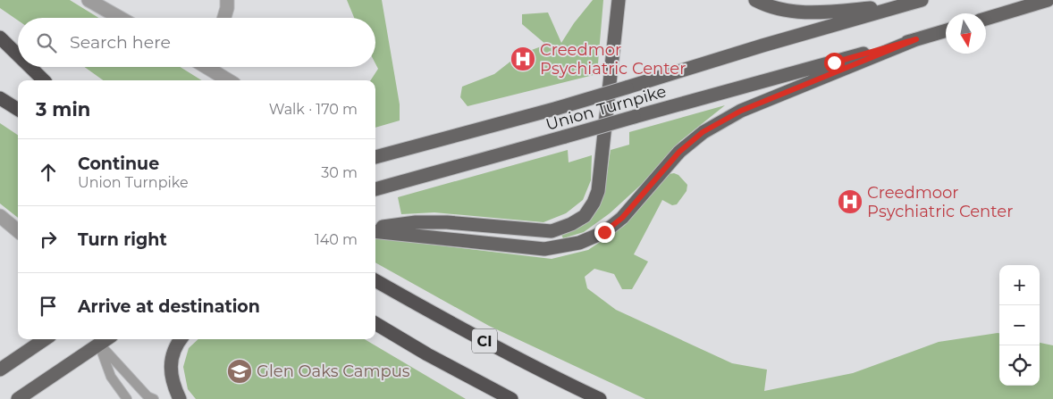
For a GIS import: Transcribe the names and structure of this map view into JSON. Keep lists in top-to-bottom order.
{
  "streets": {
    "highway": ["CI"],
    "main road": ["Union Turnpike"]
  },
  "places": {
    "hospital": ["Creedmor Psychiatric Center", "Creedmoor Psychiatric Center"],
    "school or university": ["Glen Oaks Campus"]
  },
  "north": "bottom",
  "page": {
    "search": "Search here",
    "heading": ["3 min", "Walk · 170 m"],
    "list": [
      ["Continue", "Union Turnpike", "30 m"],
      ["Turn right", "140 m"],
      "Arrive at destination"
    ],
    "map_buttons": ["+", "−"]
  }
}
